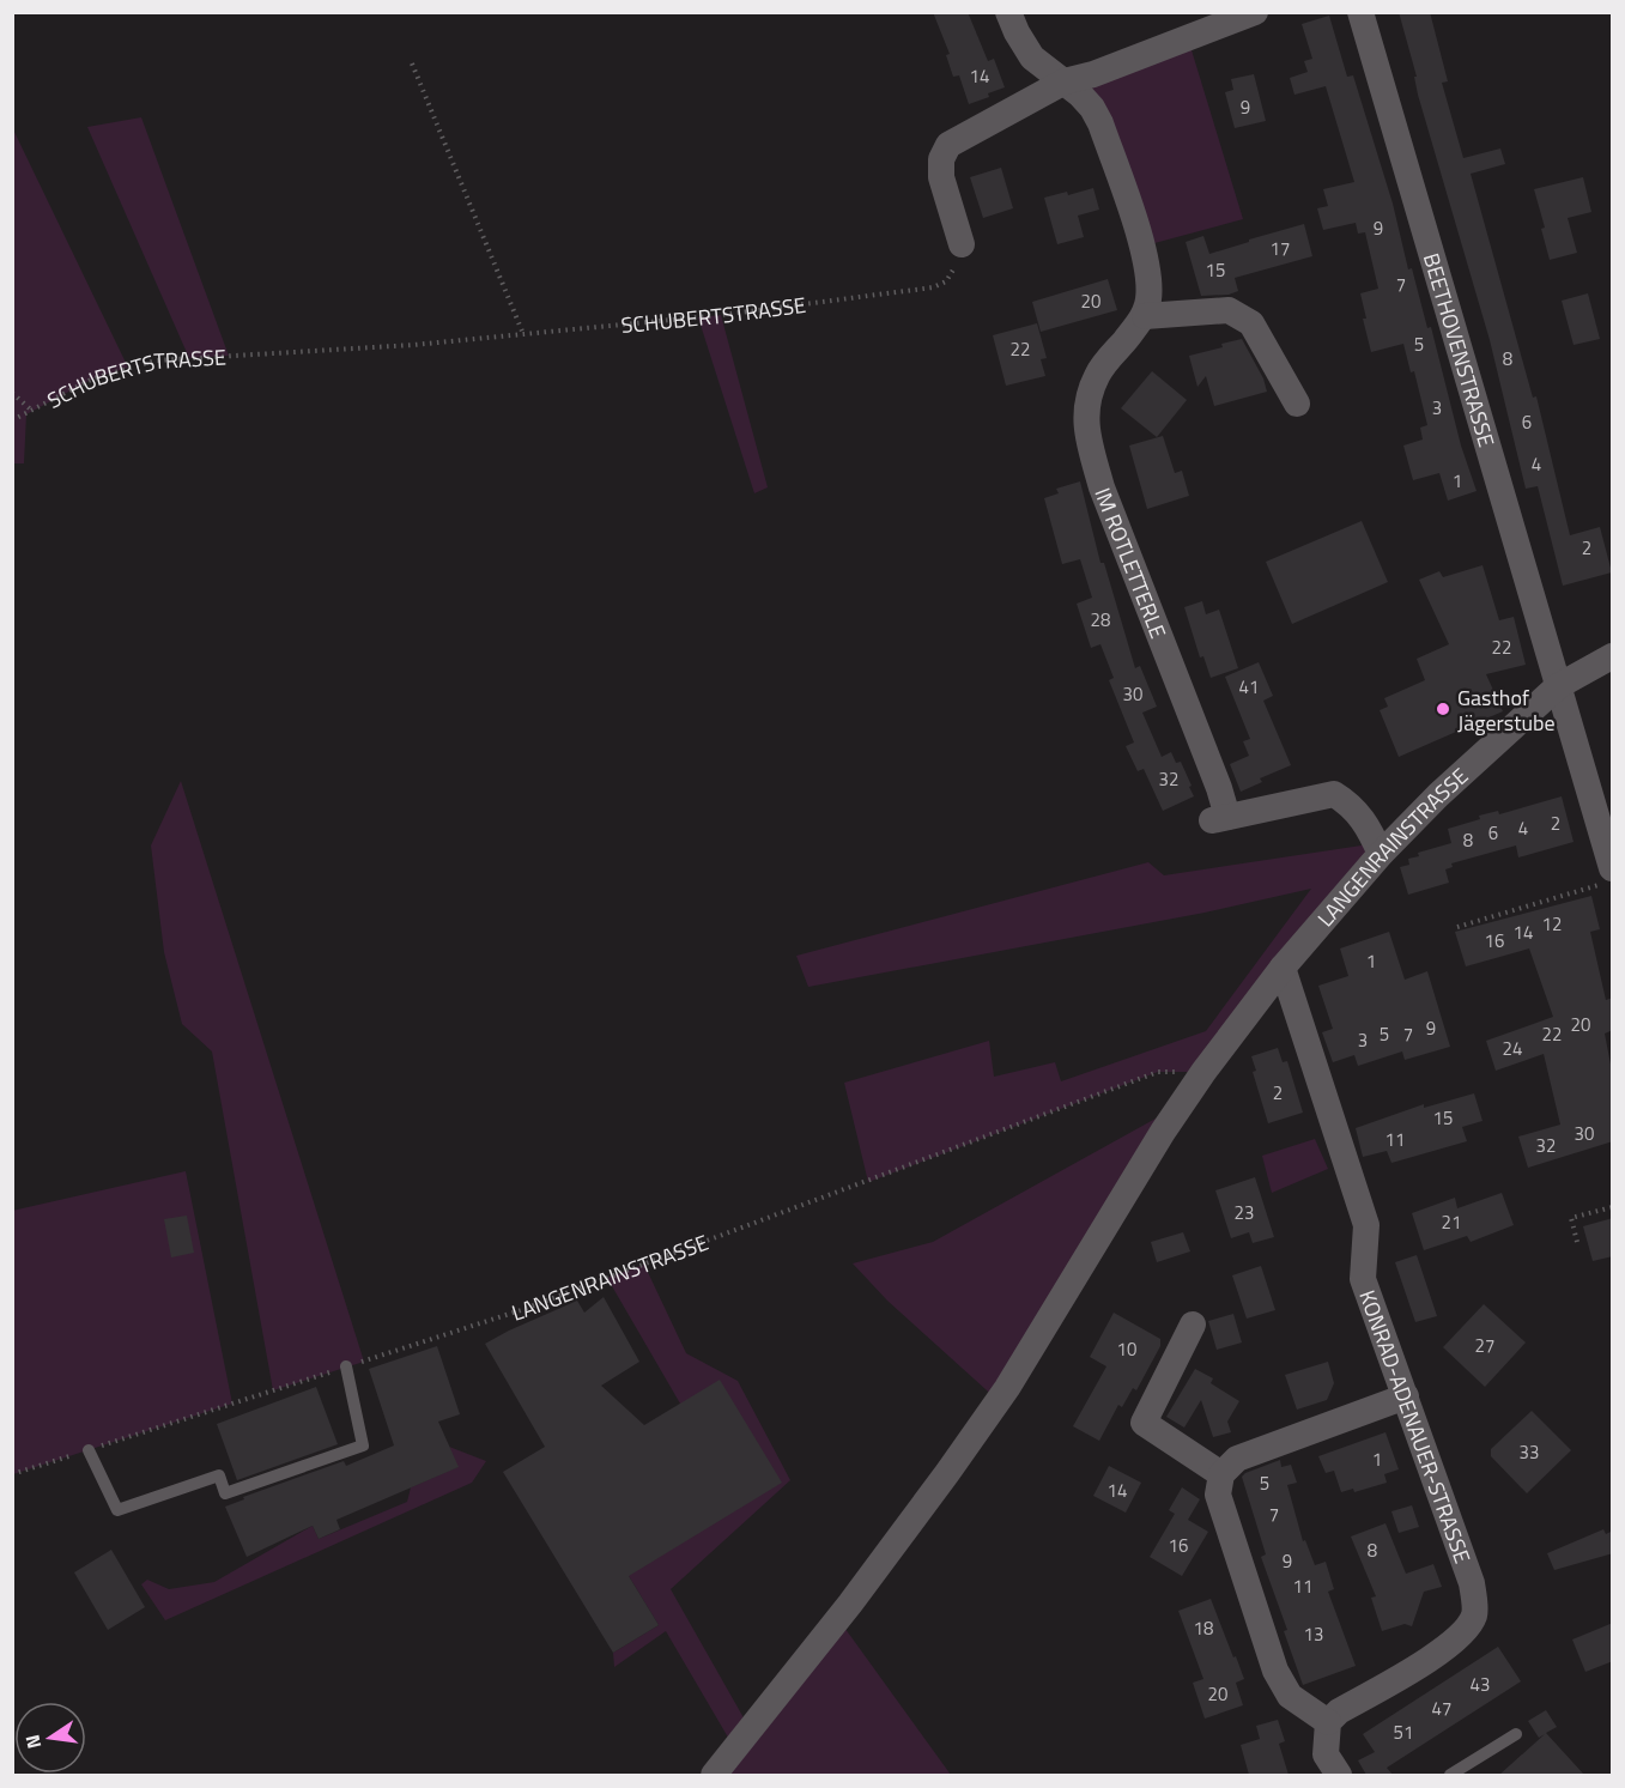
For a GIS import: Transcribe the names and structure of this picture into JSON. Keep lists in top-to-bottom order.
{
  "streets": {
    "street": [
      "BEETHOVENSTRASSE",
      "IM ROTLETTERLE",
      "LANGENRAINSTRASSE",
      "KONRAD-ADENAUER-STRASSE"
    ],
    "path": ["SCHUBERTSTRASSE"]
  },
  "crossings": [
    ["BEETHOVENSTRASSE", "LANGENRAINSTRASSE"],
    ["IM ROTLETTERLE", "LANGENRAINSTRASSE"],
    ["LANGENRAINSTRASSE", "KONRAD-ADENAUER-STRASSE"]
  ],
  "places": ["Gasthof Jägerstube"],
  "house_numbers": [
    "14",
    "9",
    "9",
    "17",
    "15",
    "7",
    "20",
    "5",
    "22",
    "8",
    "3",
    "6",
    "4",
    "1",
    "2",
    "28",
    "22",
    "41",
    "30",
    "32",
    "2",
    "4",
    "6",
    "8",
    "12",
    "14",
    "16",
    "1",
    "20",
    "9",
    "5",
    "7",
    "22",
    "3",
    "24",
    "2",
    "15",
    "30",
    "11",
    "32",
    "23",
    "21",
    "27",
    "10",
    "33",
    "1",
    "5",
    "14",
    "7",
    "16",
    "8",
    "9",
    "11",
    "18",
    "13",
    "43",
    "20",
    "47",
    "51"
  ],
  "north": "left"
}
